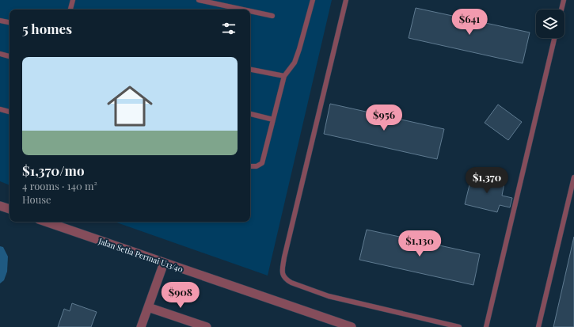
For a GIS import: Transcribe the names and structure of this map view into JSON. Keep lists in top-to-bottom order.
{
  "streets": {
    "street": ["Jalan Setia Permai U13/40"]
  },
  "page": {
    "price": [
      "$641",
      "$956",
      "$1,370",
      "$1,130",
      "$908"
    ],
    "heading": "5 homes",
    "list": [
      {
        "name": "$1,370/mo",
        "note": "4 rooms · 140 m² · House"
      }
    ]
  }
}
